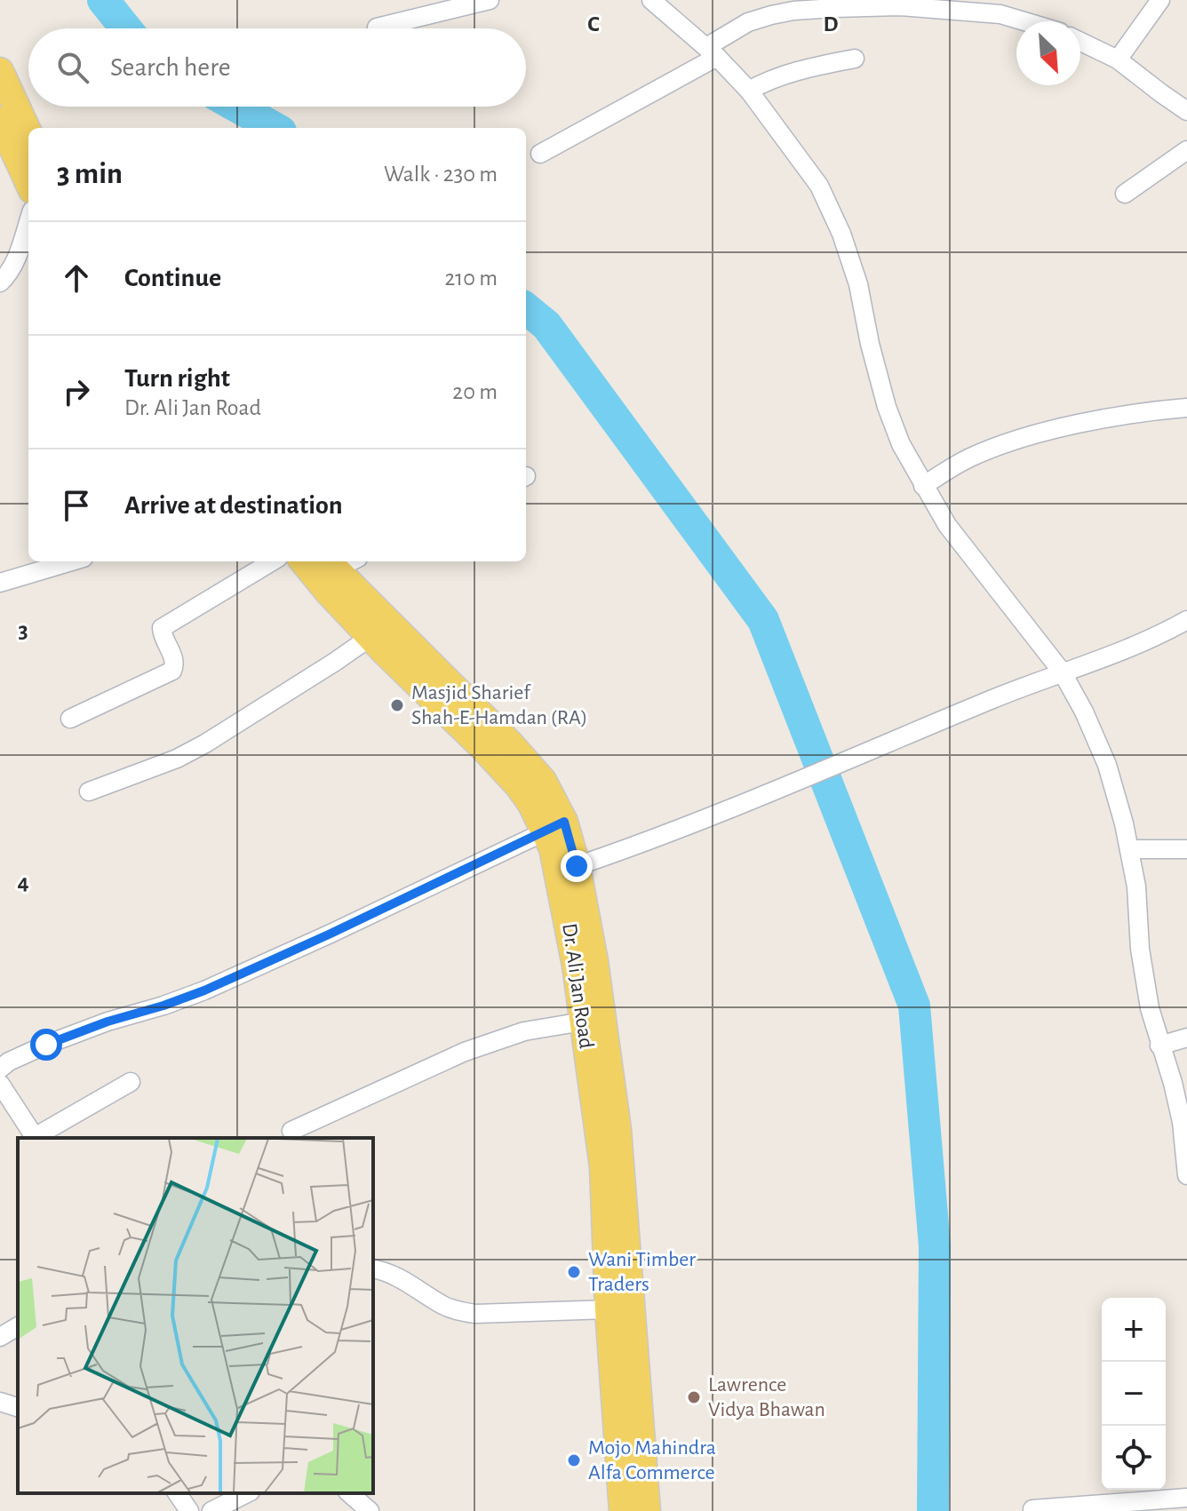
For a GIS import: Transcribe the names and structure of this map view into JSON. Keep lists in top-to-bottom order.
{
  "streets": {
    "main road": ["Dr. Ali Jan Road"]
  },
  "places": [
    "Masjid Sharief Shah-E-Hamdan (RA)",
    "Wani Timber Traders",
    "Lawrence Vidya Bhawan",
    "Mojo Mahindra Alfa Commerce"
  ],
  "north": "bottom right",
  "page": {
    "search": "Search here",
    "heading": ["3 min", "Walk · 230 m"],
    "list": [
      ["Continue", "210 m"],
      ["Turn right", "Dr. Ali Jan Road", "20 m"],
      "Arrive at destination"
    ],
    "map_buttons": ["+", "−"]
  },
  "grid": {
    "columns": ["C", "D"],
    "rows": ["3", "4"]
  }
}
